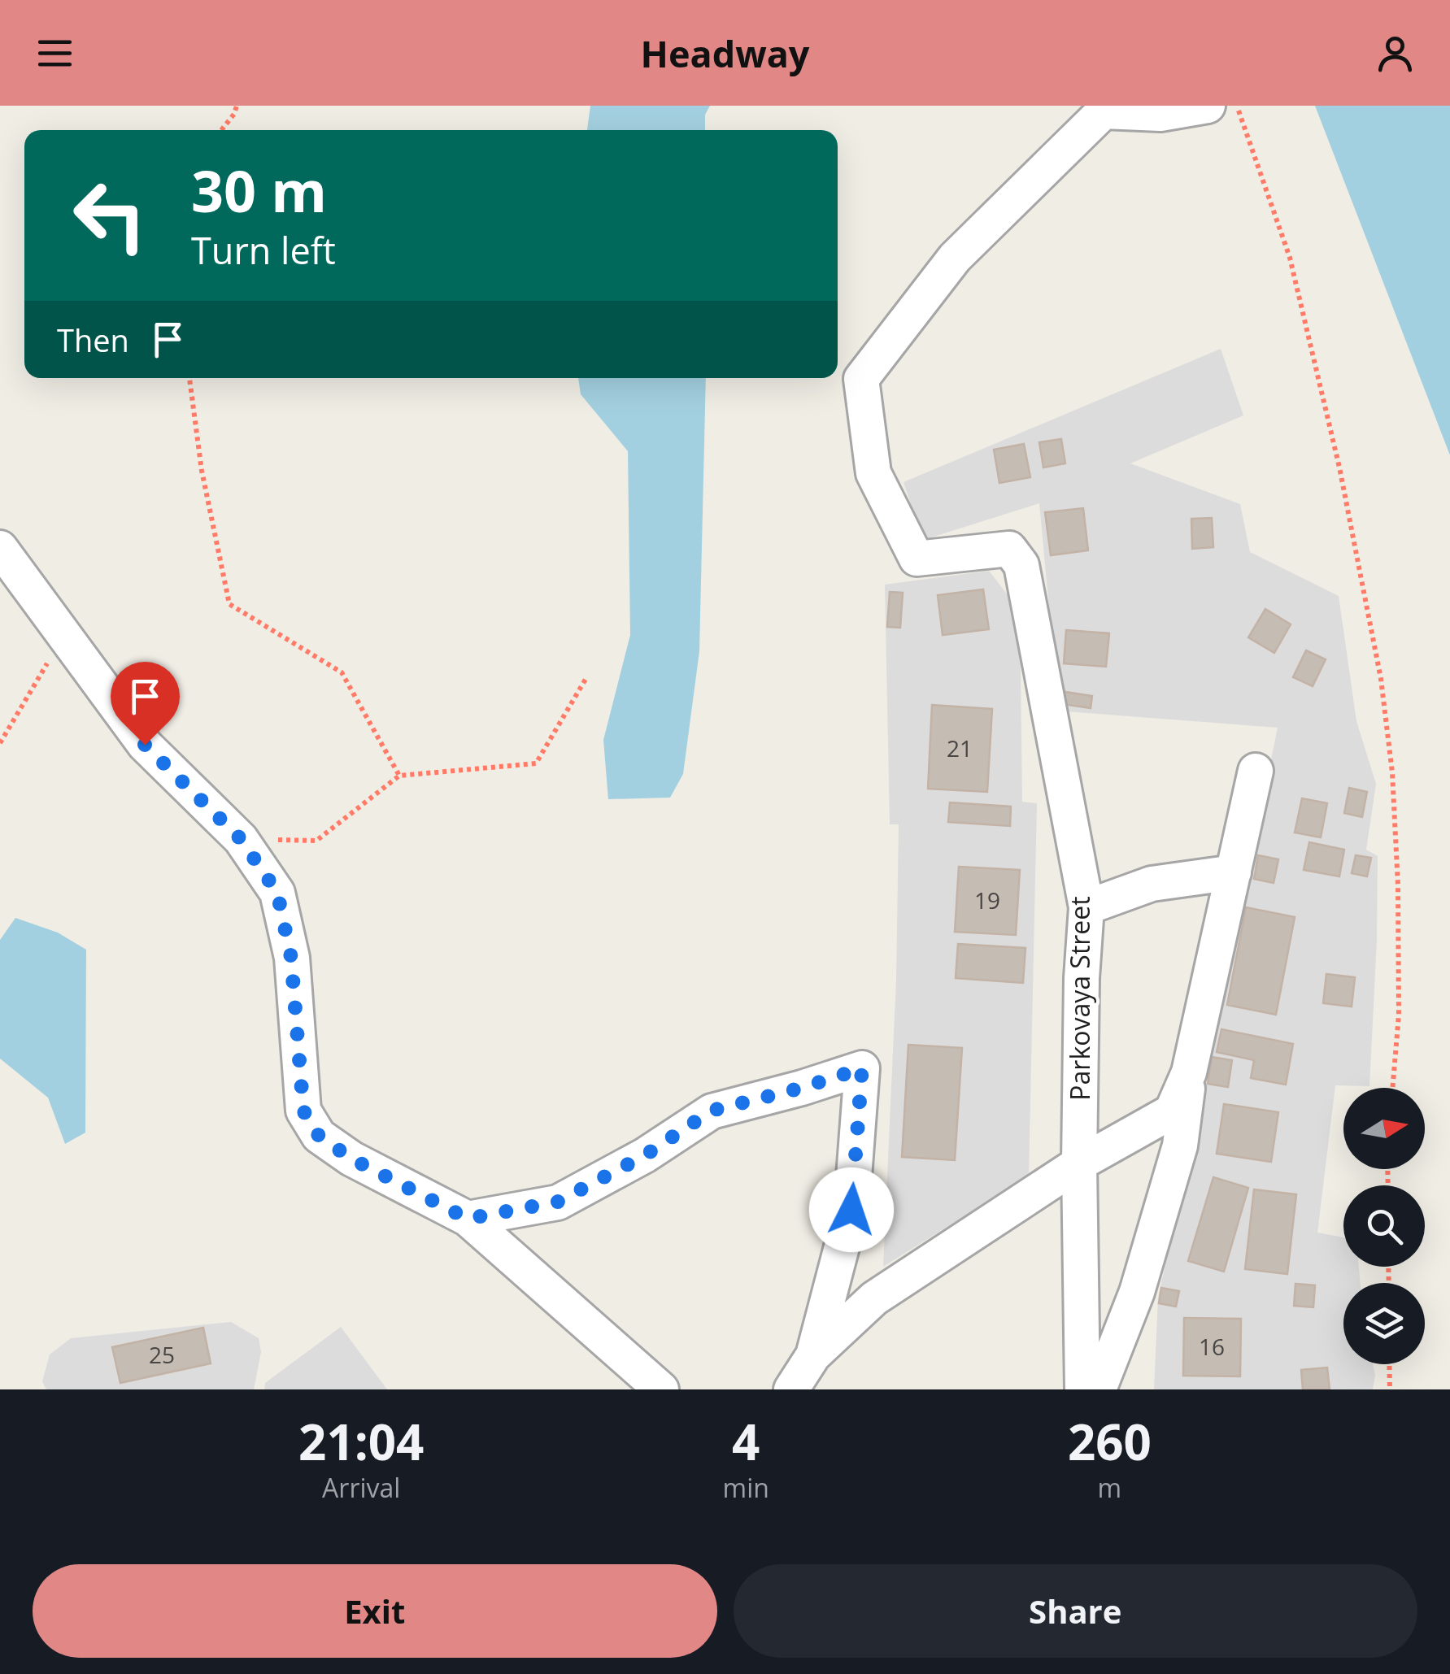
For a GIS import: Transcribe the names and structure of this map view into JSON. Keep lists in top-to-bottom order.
{
  "streets": {
    "street": ["Parkovaya Street"]
  },
  "house_numbers": [
    "21",
    "19",
    "16",
    "25"
  ],
  "north": "right",
  "page": {
    "header": "Headway",
    "turn": ["30 m", "Turn left"],
    "then": "Then",
    "eta": [
      "21:04",
      "Arrival",
      "4",
      "min",
      "260",
      "m"
    ],
    "buttons": ["Exit", "Share"]
  }
}
